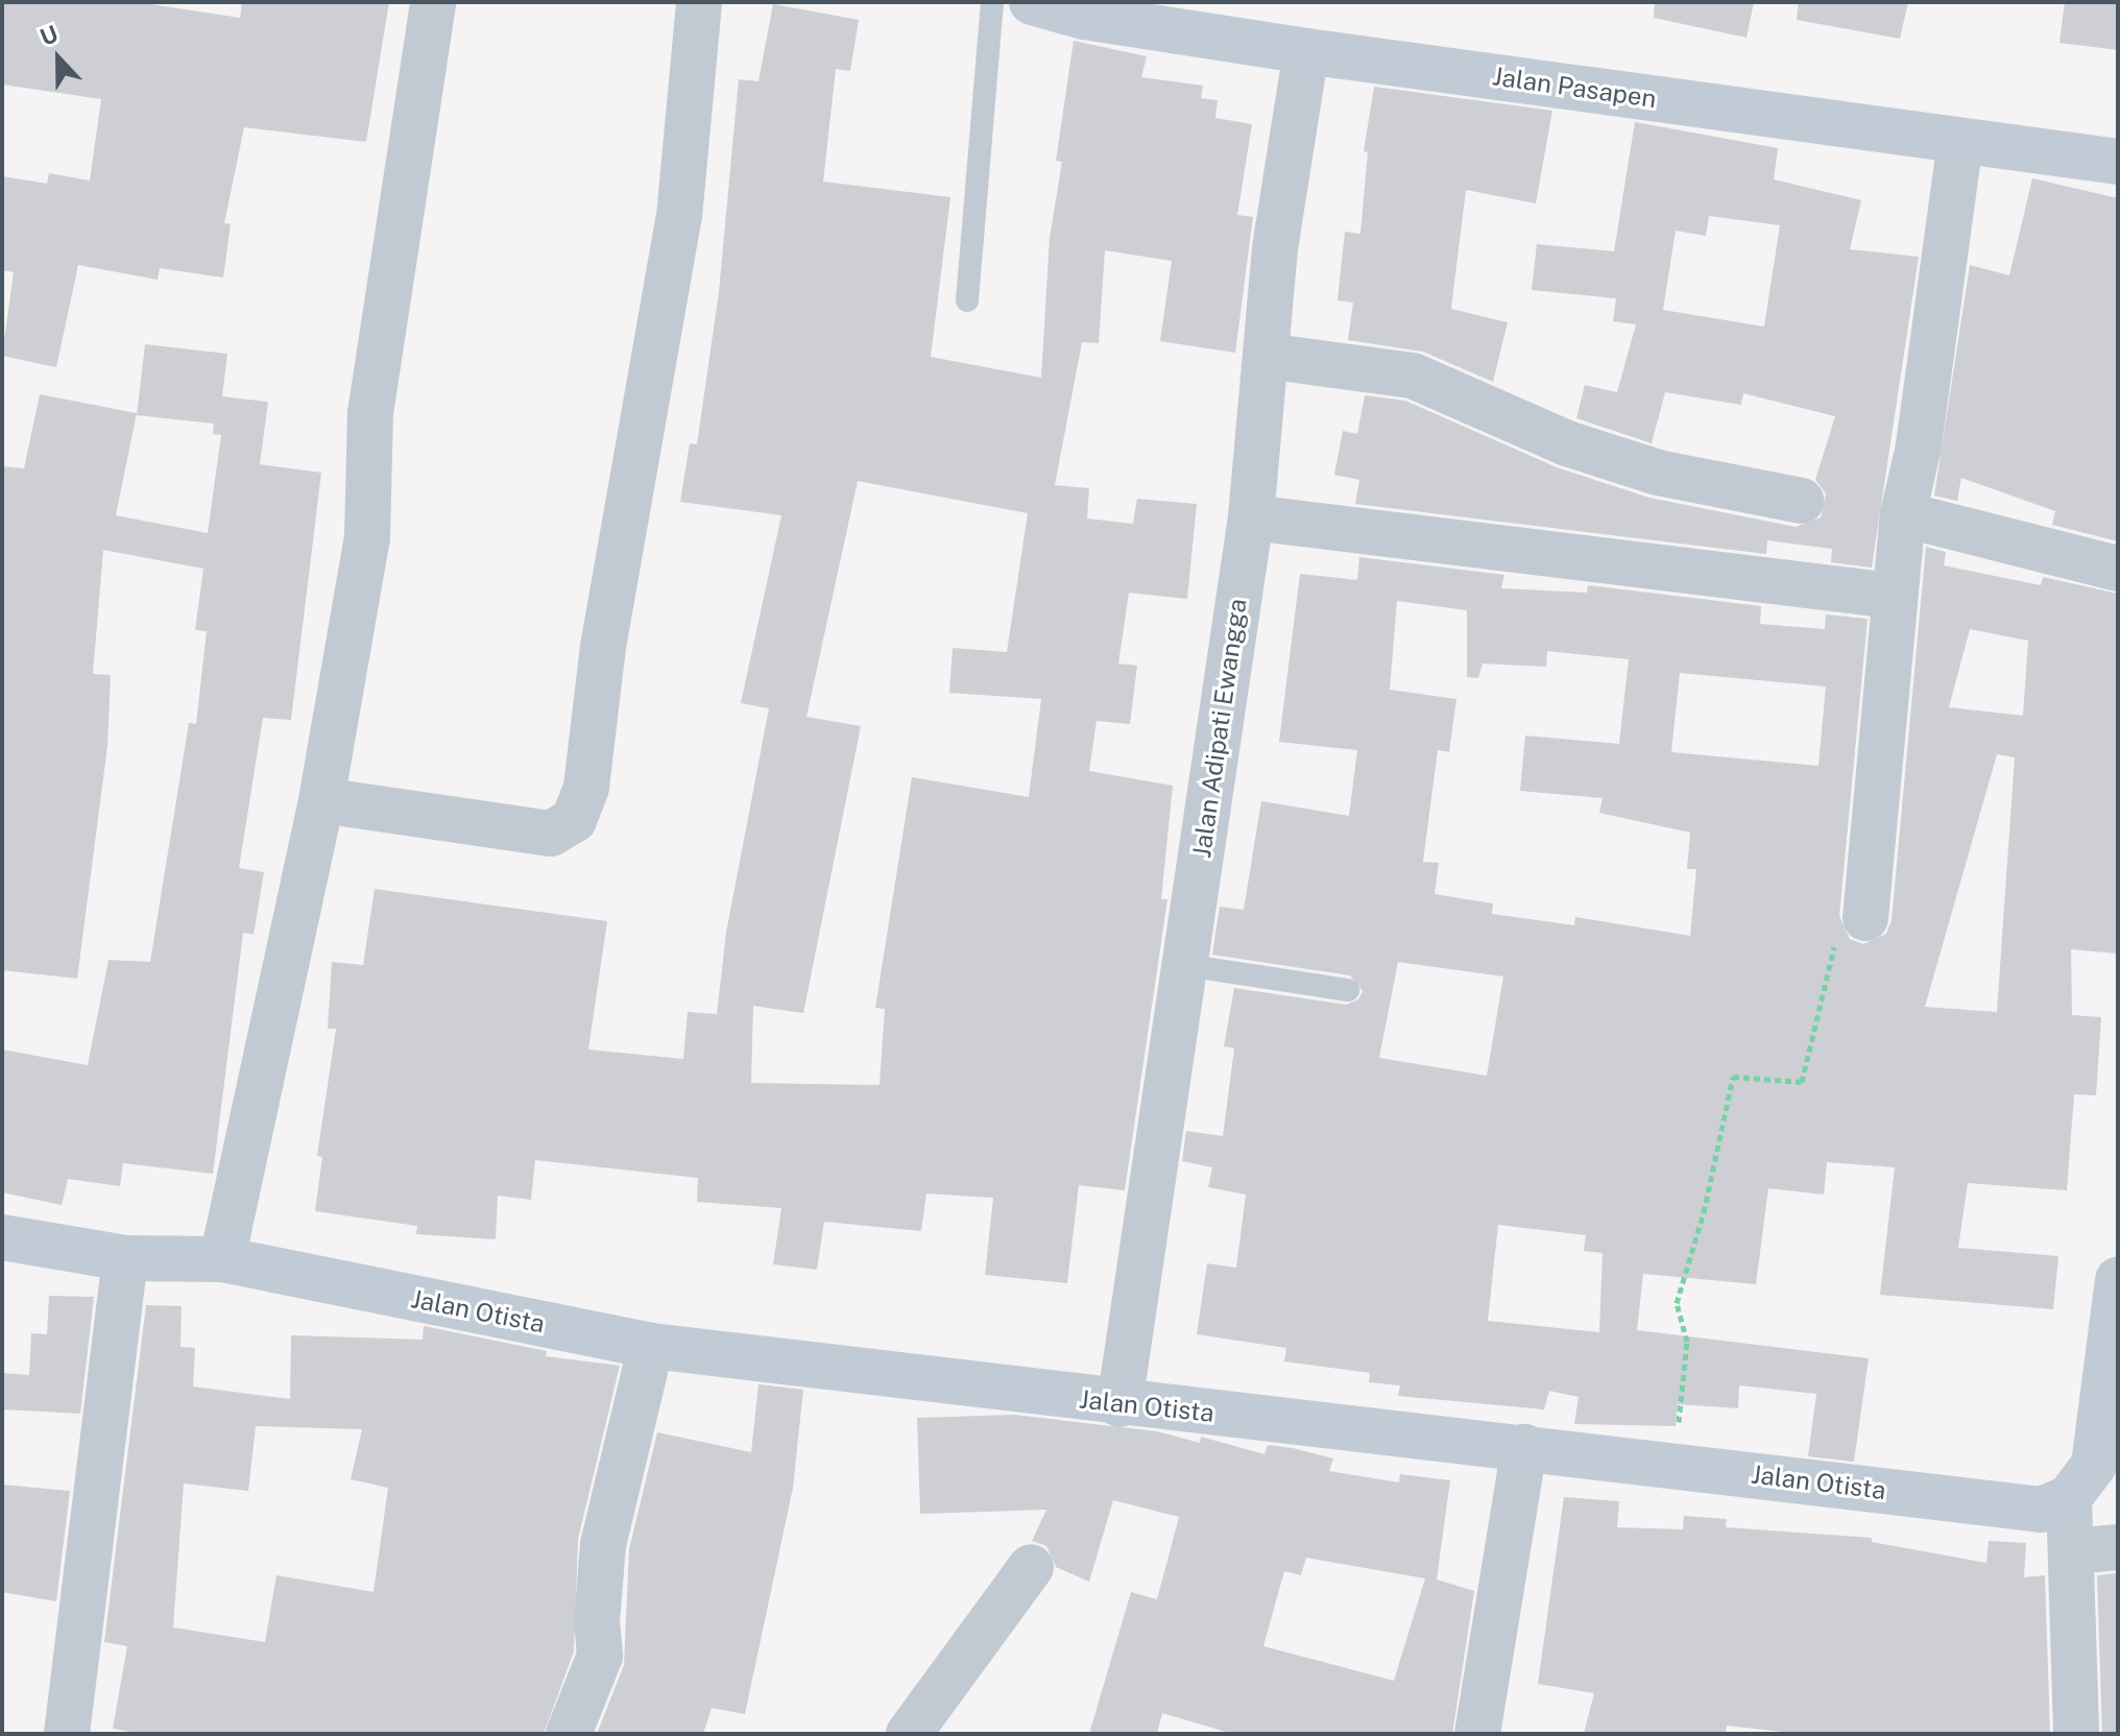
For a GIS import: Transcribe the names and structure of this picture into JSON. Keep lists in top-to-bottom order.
{
  "streets": {
    "street": ["Jalan Pasapen", "Jalan Adipati Ewangga", "Jalan Otista"]
  },
  "crossings": [
    ["Jalan Pasapen", "Jalan Adipati Ewangga"],
    ["Jalan Adipati Ewangga", "Jalan Otista"]
  ],
  "north": "top"
}
